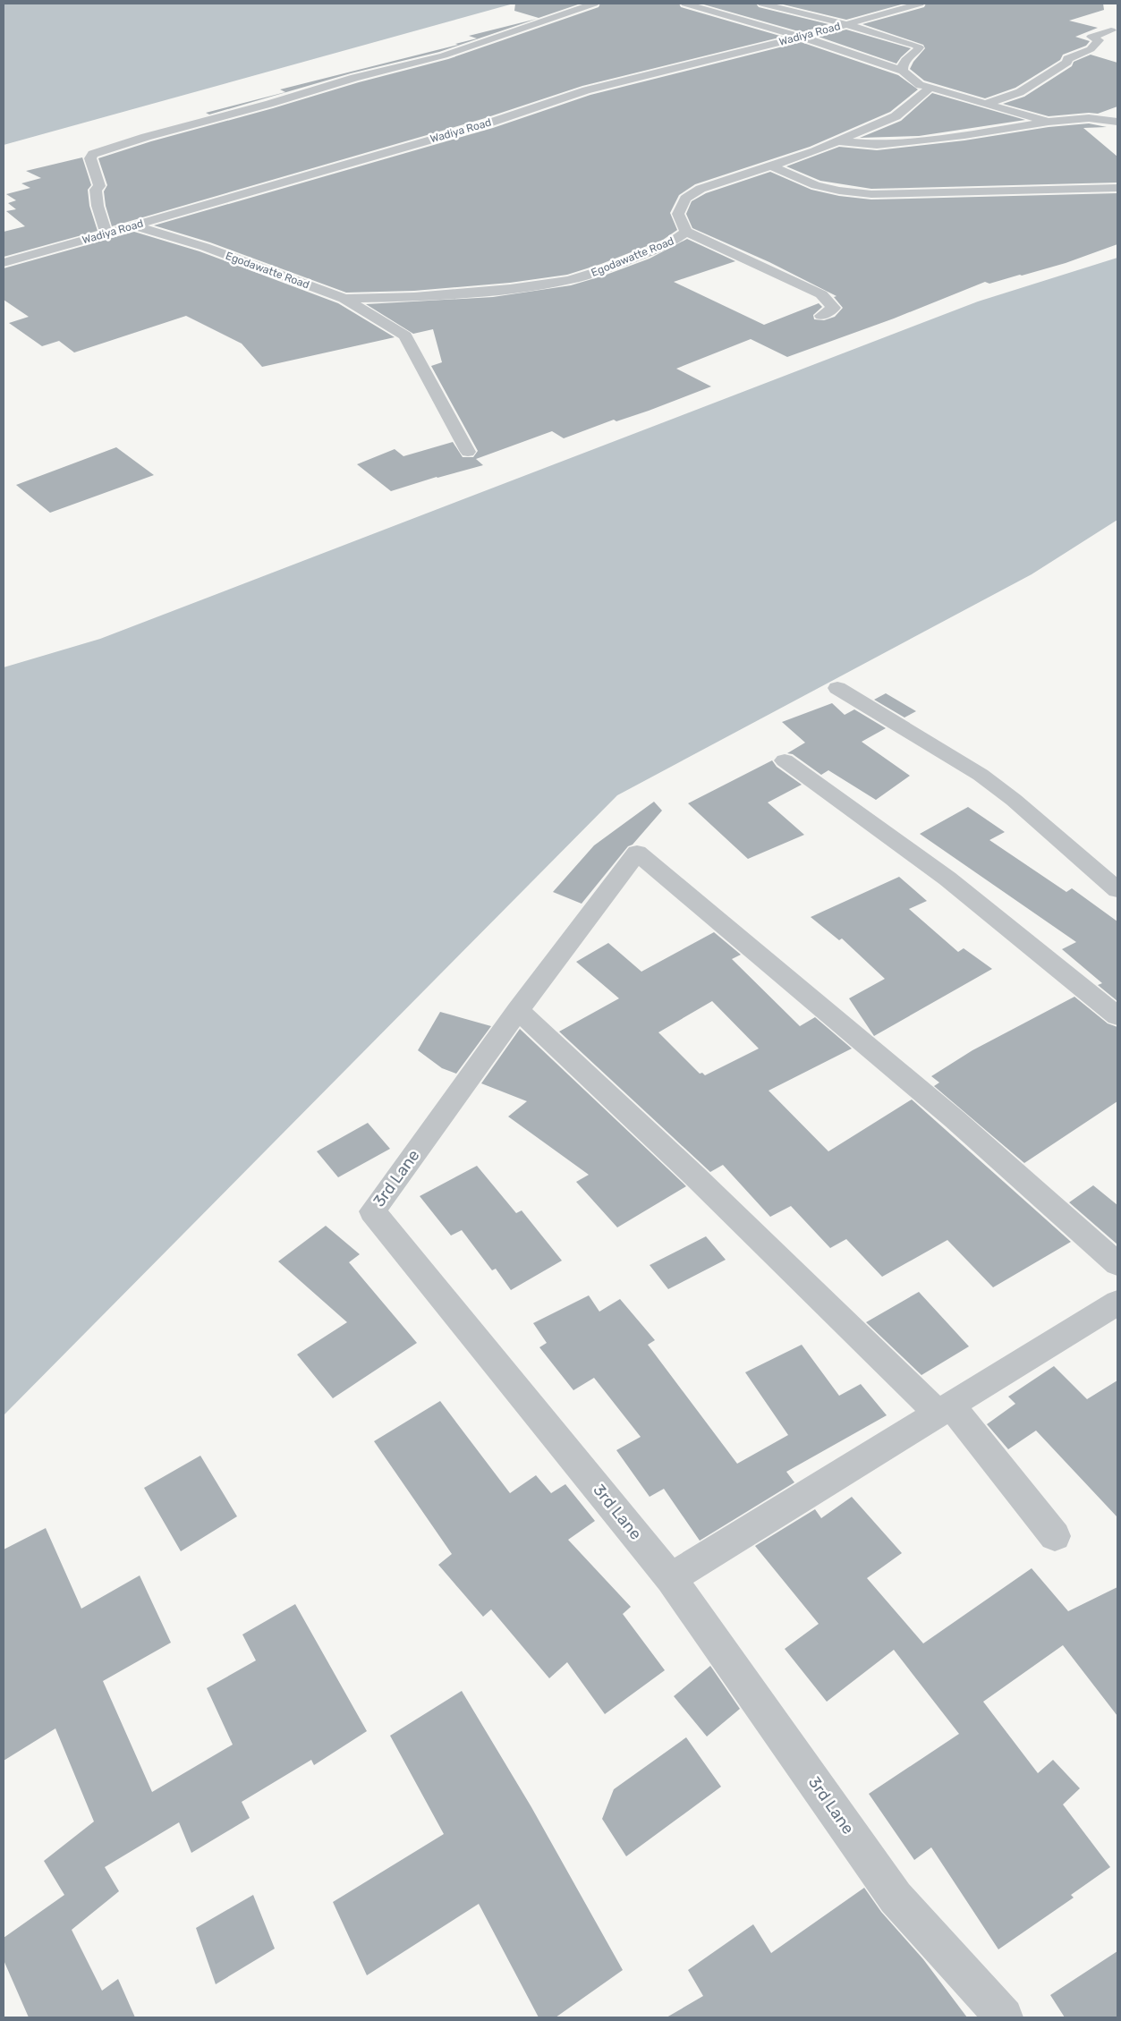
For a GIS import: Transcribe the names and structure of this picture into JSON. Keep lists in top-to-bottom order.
{
  "streets": {
    "street": ["Wadiya Road", "Egodawatte Road", "3rd Lane"]
  },
  "crossings": [
    ["Wadiya Road", "Egodawatte Road"]
  ]
}
